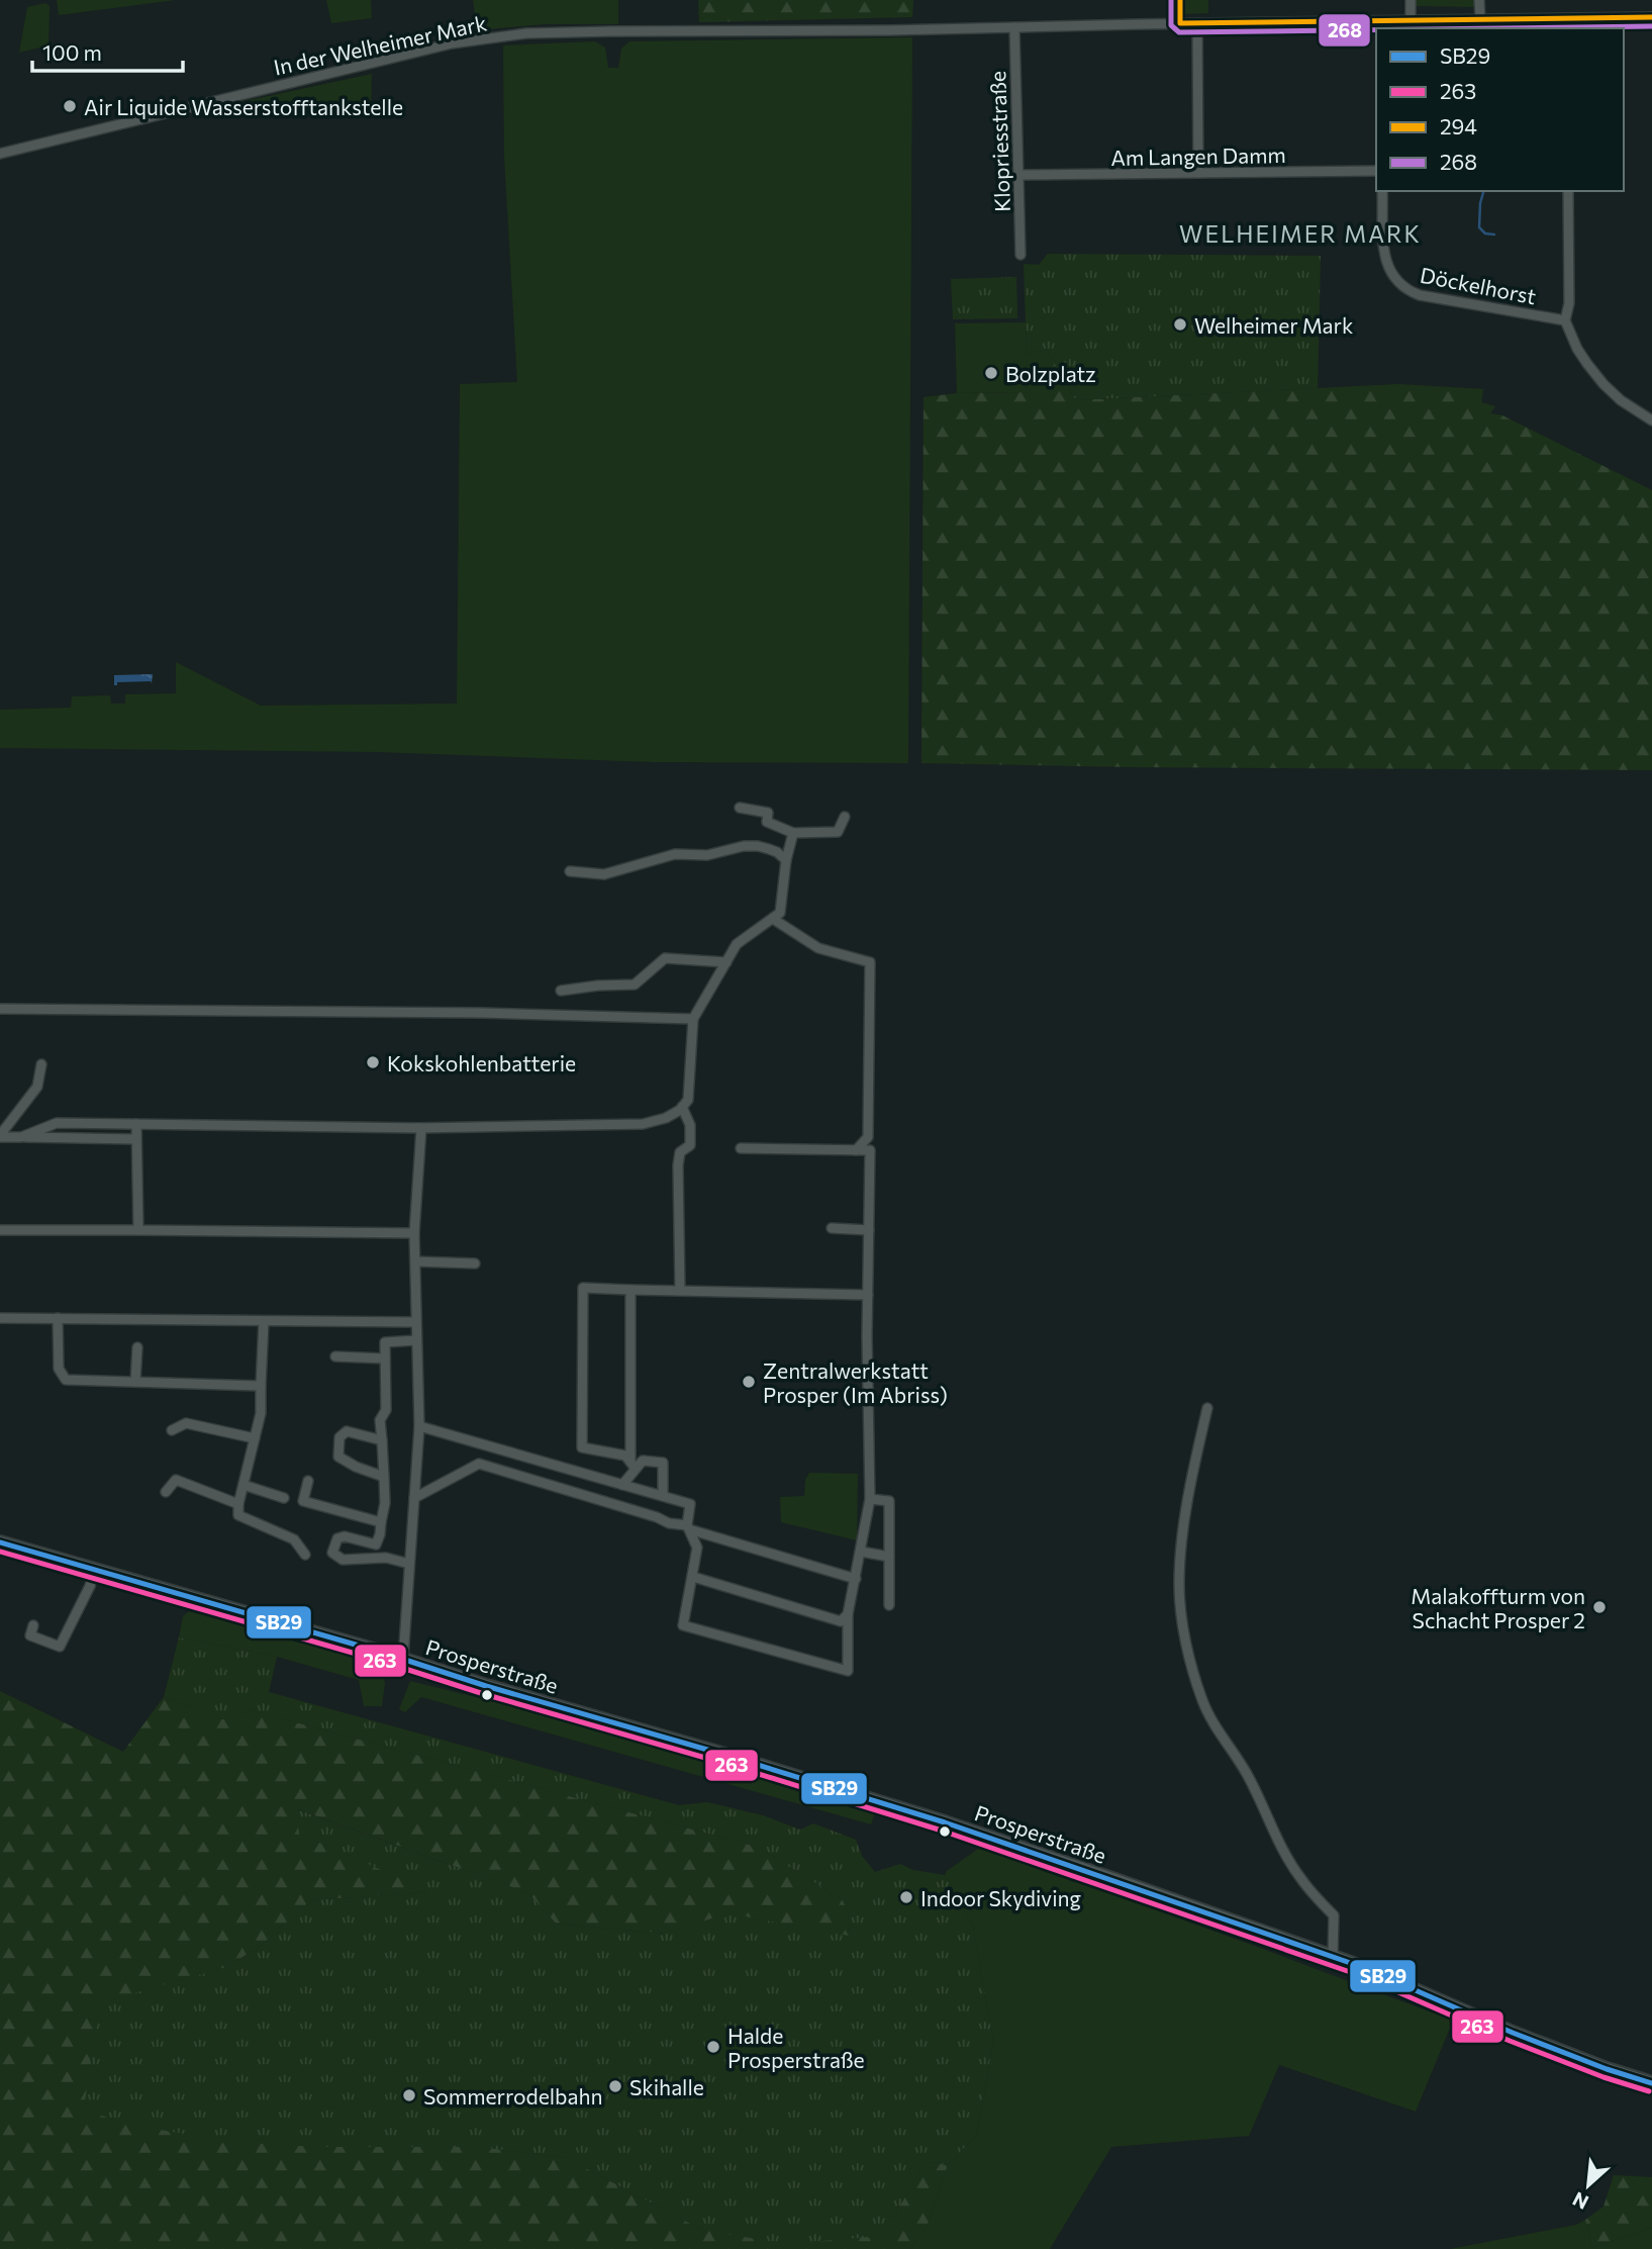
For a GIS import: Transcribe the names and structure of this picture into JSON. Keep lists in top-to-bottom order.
{
  "streets": {
    "main road": ["Prosperstraße"],
    "street": [
      "In der Welheimer Mark",
      "Klopriesstraße",
      "Am Langen Damm",
      "Döckelhorst"
    ]
  },
  "crossings": [
    ["In der Welheimer Mark", "Klopriesstraße"],
    ["Klopriesstraße", "Am Langen Damm"]
  ],
  "districts": ["WELHEIMER MARK"],
  "places": [
    "Air Liquide Wasserstofftankstelle",
    "Welheimer Mark",
    "Bolzplatz",
    "Kokskohlenbatterie",
    "Zentralwerkstatt Prosper (Im Abriss)",
    "Malakoffturm von Schacht Prosper 2",
    "Indoor Skydiving",
    "Halde Prosperstraße",
    "Skihalle",
    "Sommerrodelbahn"
  ],
  "lines": [
    "transit line 294",
    "transit line 268",
    "transit line SB29",
    "transit line 263"
  ],
  "legend": [
    "SB29",
    "263",
    "294",
    "268"
  ],
  "scale_bar": "100 m",
  "north": "bottom left"
}
